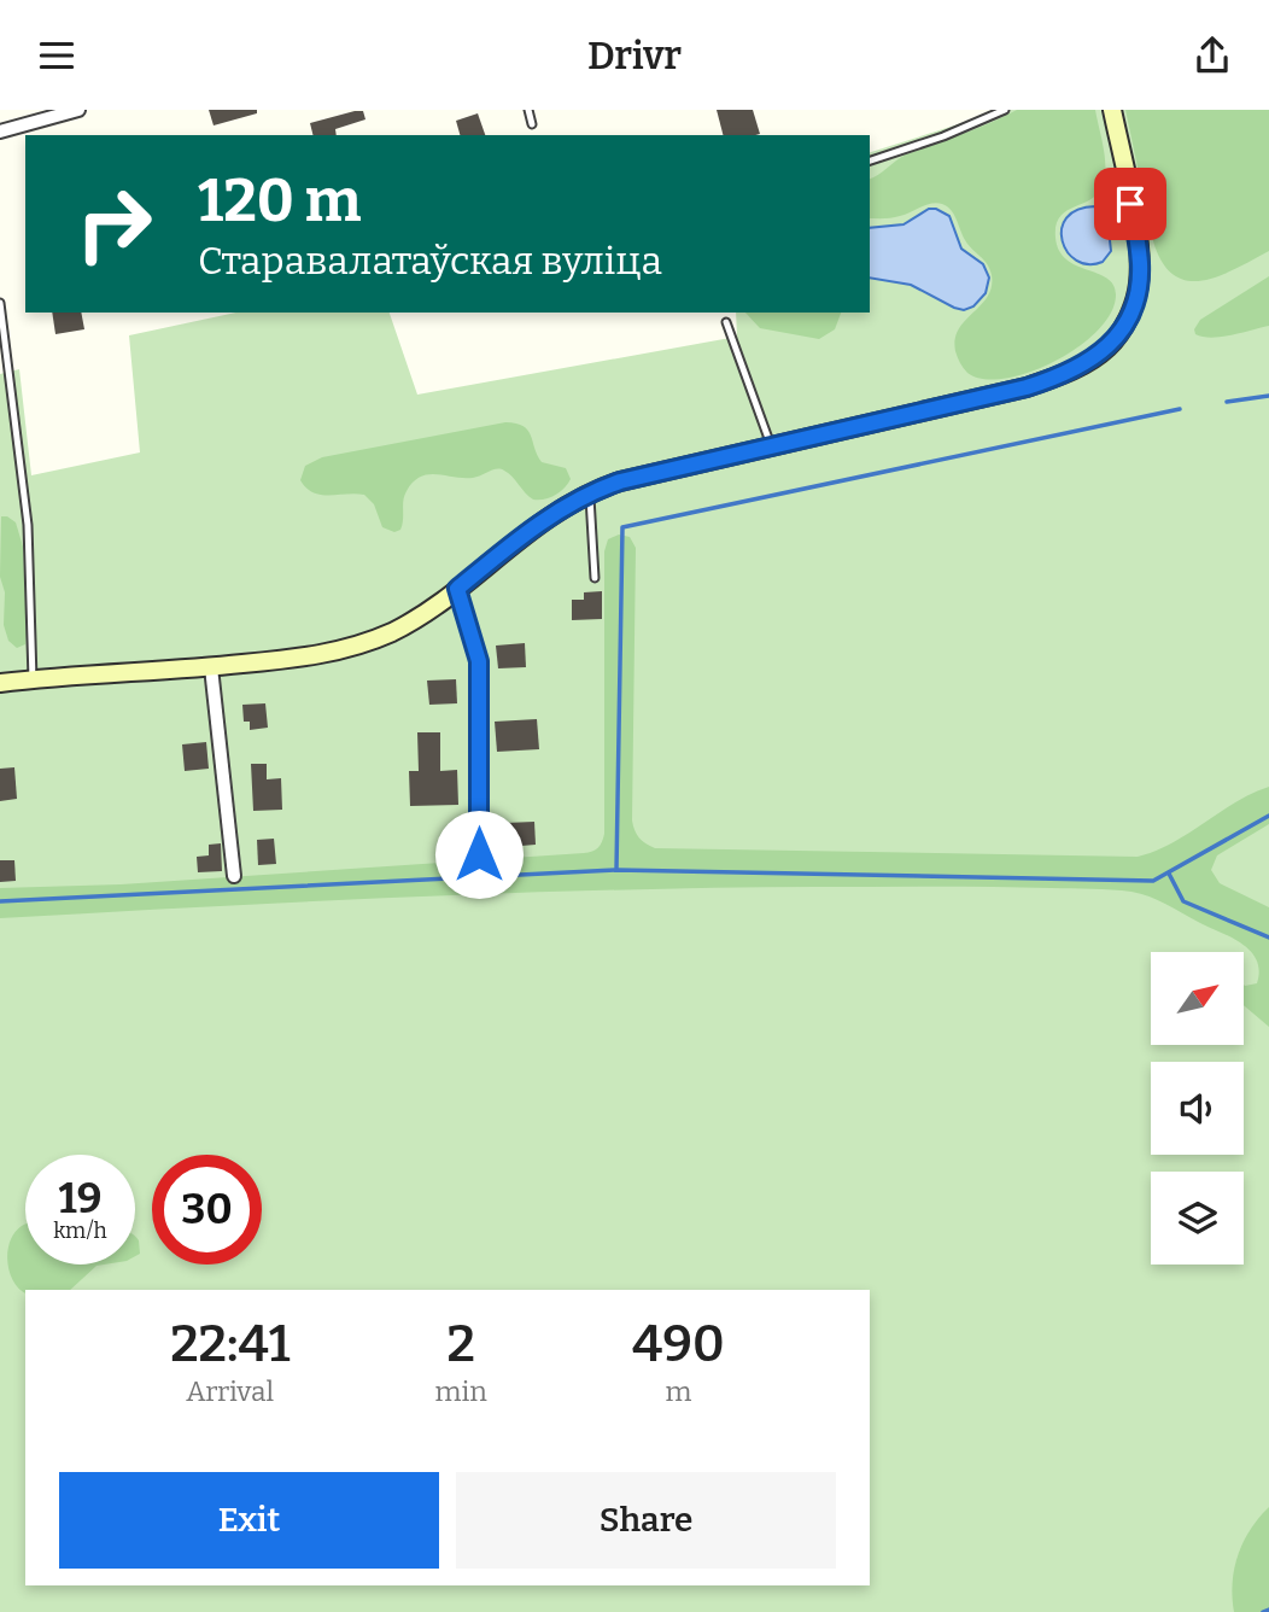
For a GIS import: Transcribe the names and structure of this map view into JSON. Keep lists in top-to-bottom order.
{
  "north": "top right",
  "page": {
    "header": "Drivr",
    "turn": ["120 m", "Старавалатаўская вуліца"],
    "speed": "19 km/h",
    "limit": "30",
    "eta": [
      "22:41",
      "Arrival",
      "2",
      "min",
      "490",
      "m"
    ],
    "buttons": ["Exit", "Share"]
  }
}
